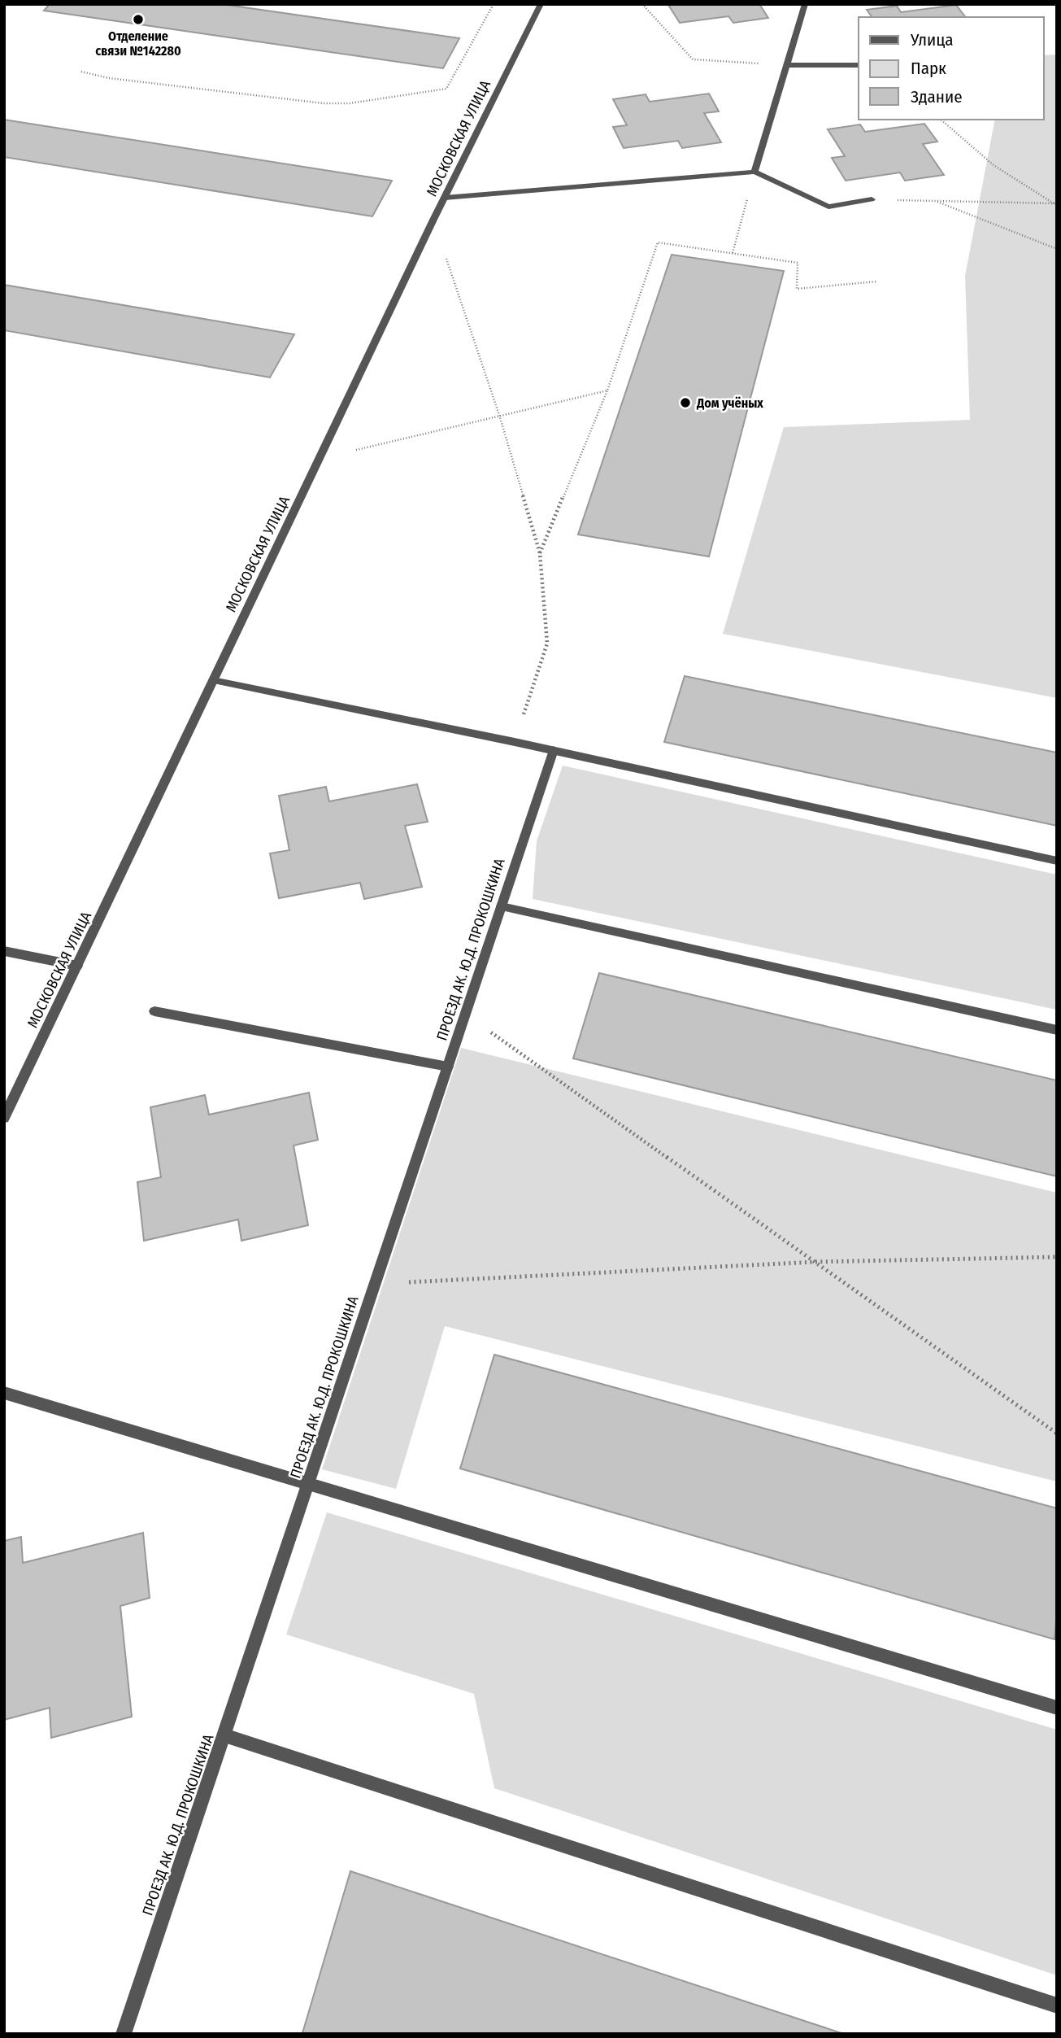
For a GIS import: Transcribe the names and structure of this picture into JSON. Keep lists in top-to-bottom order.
{
  "streets": {
    "street": ["МОСКОВСКАЯ УЛИЦА", "ПРОЕЗД АК. Ю.Д. ПРОКОШКИНА"]
  },
  "places": ["Отделение связи №142280", "Дом учёных"],
  "legend": ["Улица", "Парк", "Здание"]
}
